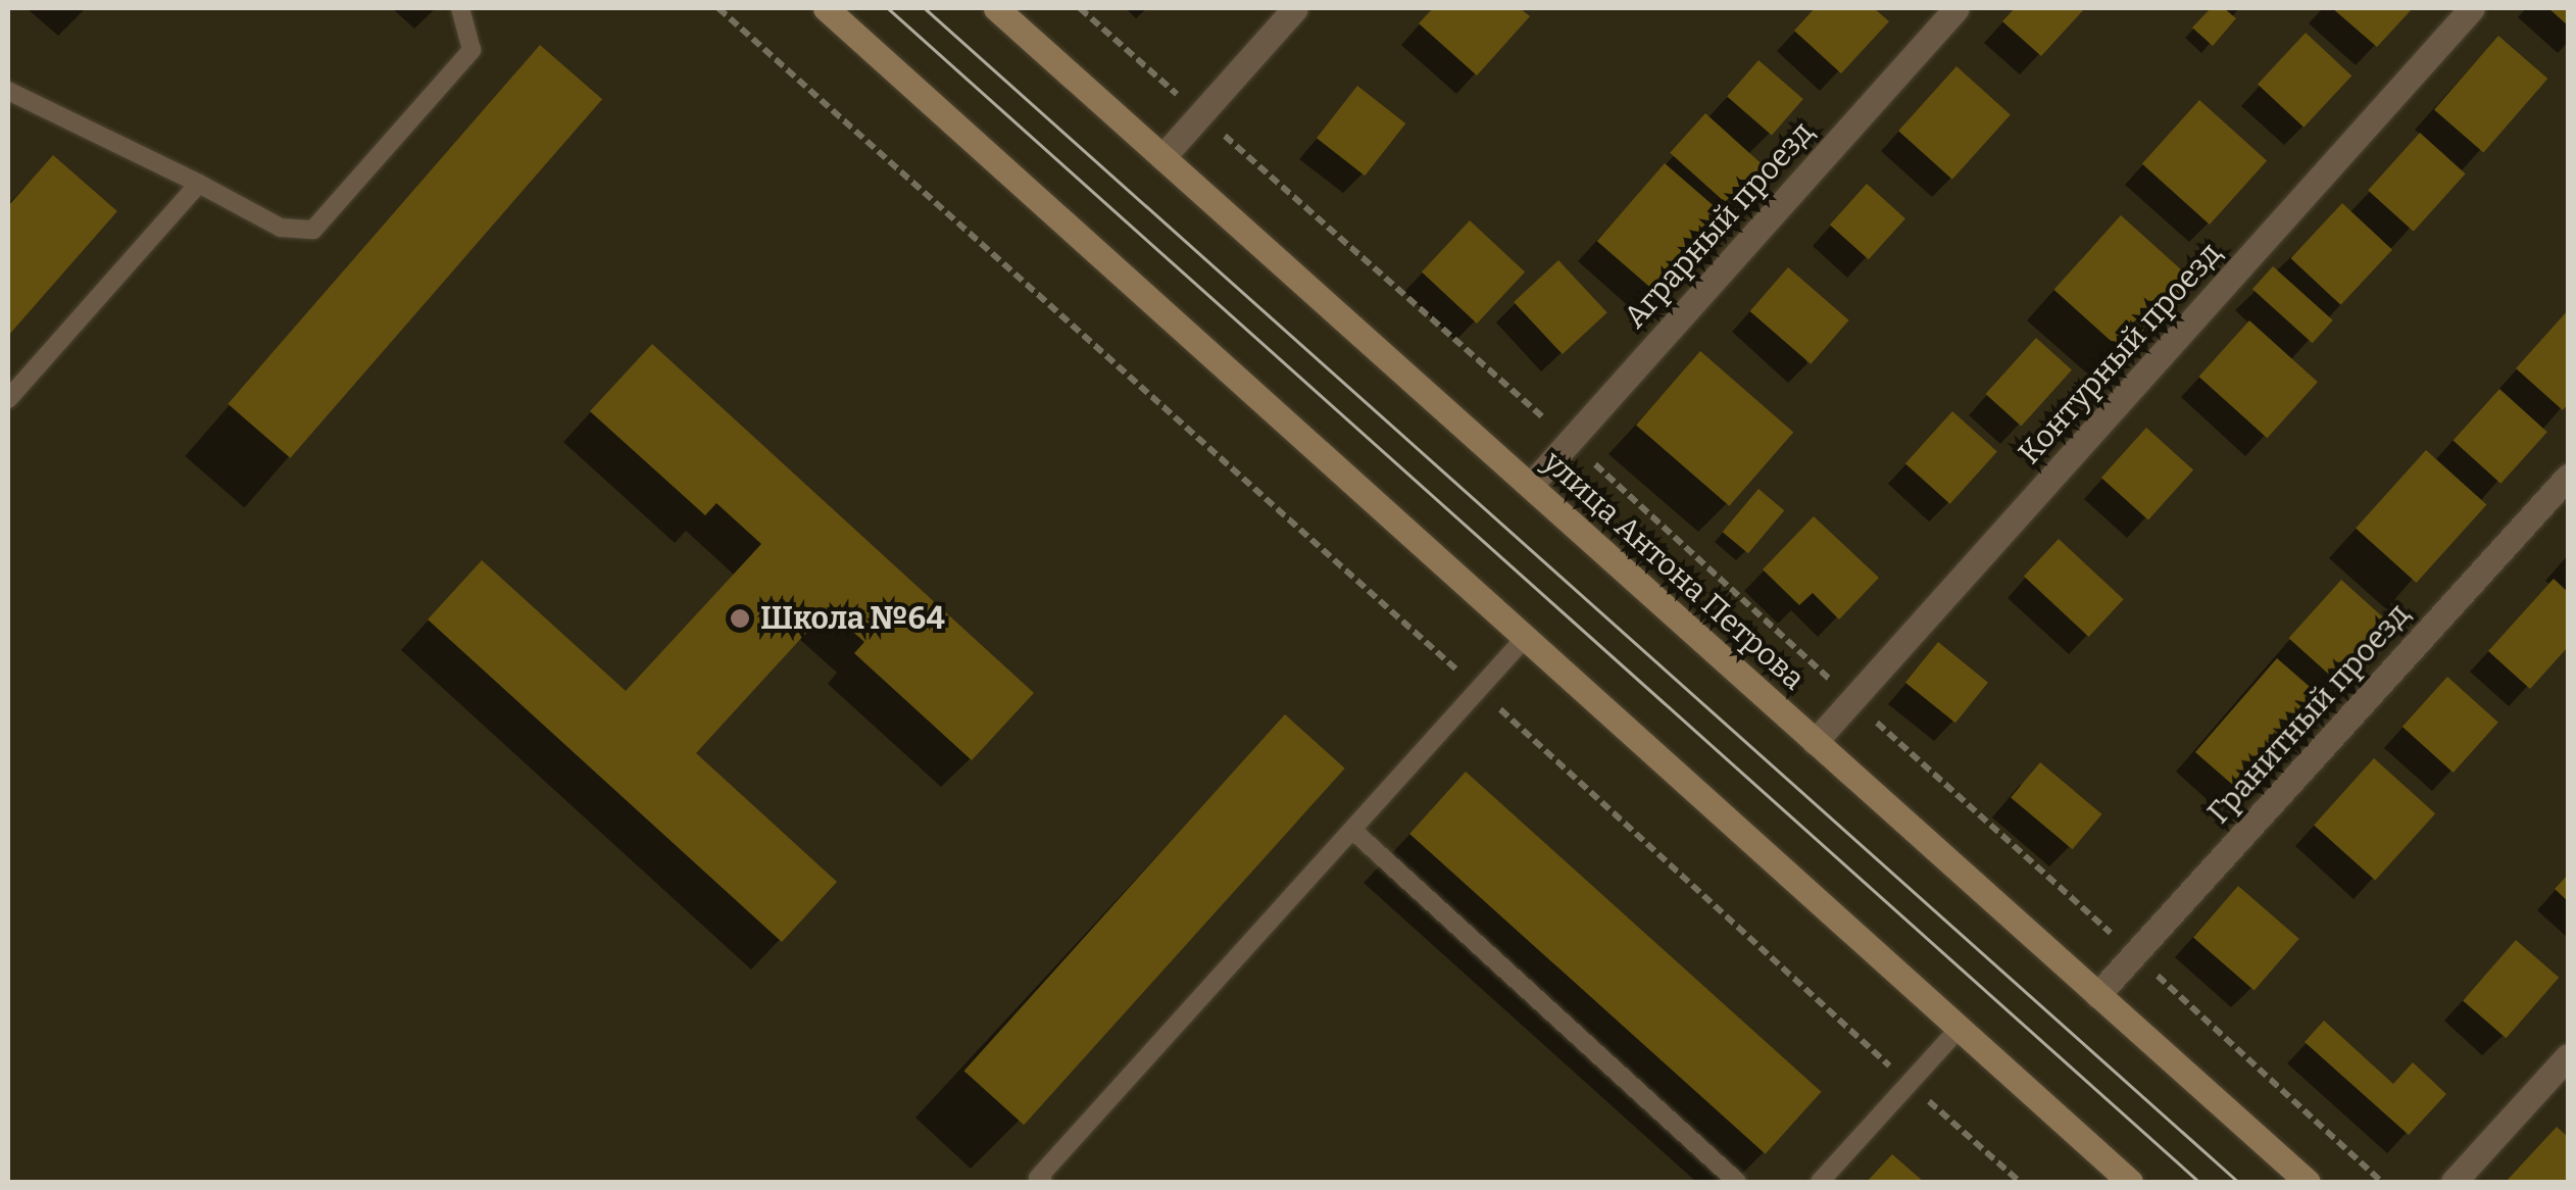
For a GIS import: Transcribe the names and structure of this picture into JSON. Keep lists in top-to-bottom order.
{
  "streets": {
    "main road": ["улица Антона Петрова"],
    "street": ["Аграрный проезд", "Контурный проезд", "Гранитный проезд"]
  },
  "crossings": [
    ["Аграрный проезд", "улица Антона Петрова"],
    ["Контурный проезд", "улица Антона Петрова"],
    ["улица Антона Петрова", "Гранитный проезд"]
  ],
  "places": ["Школа №64"]
}
